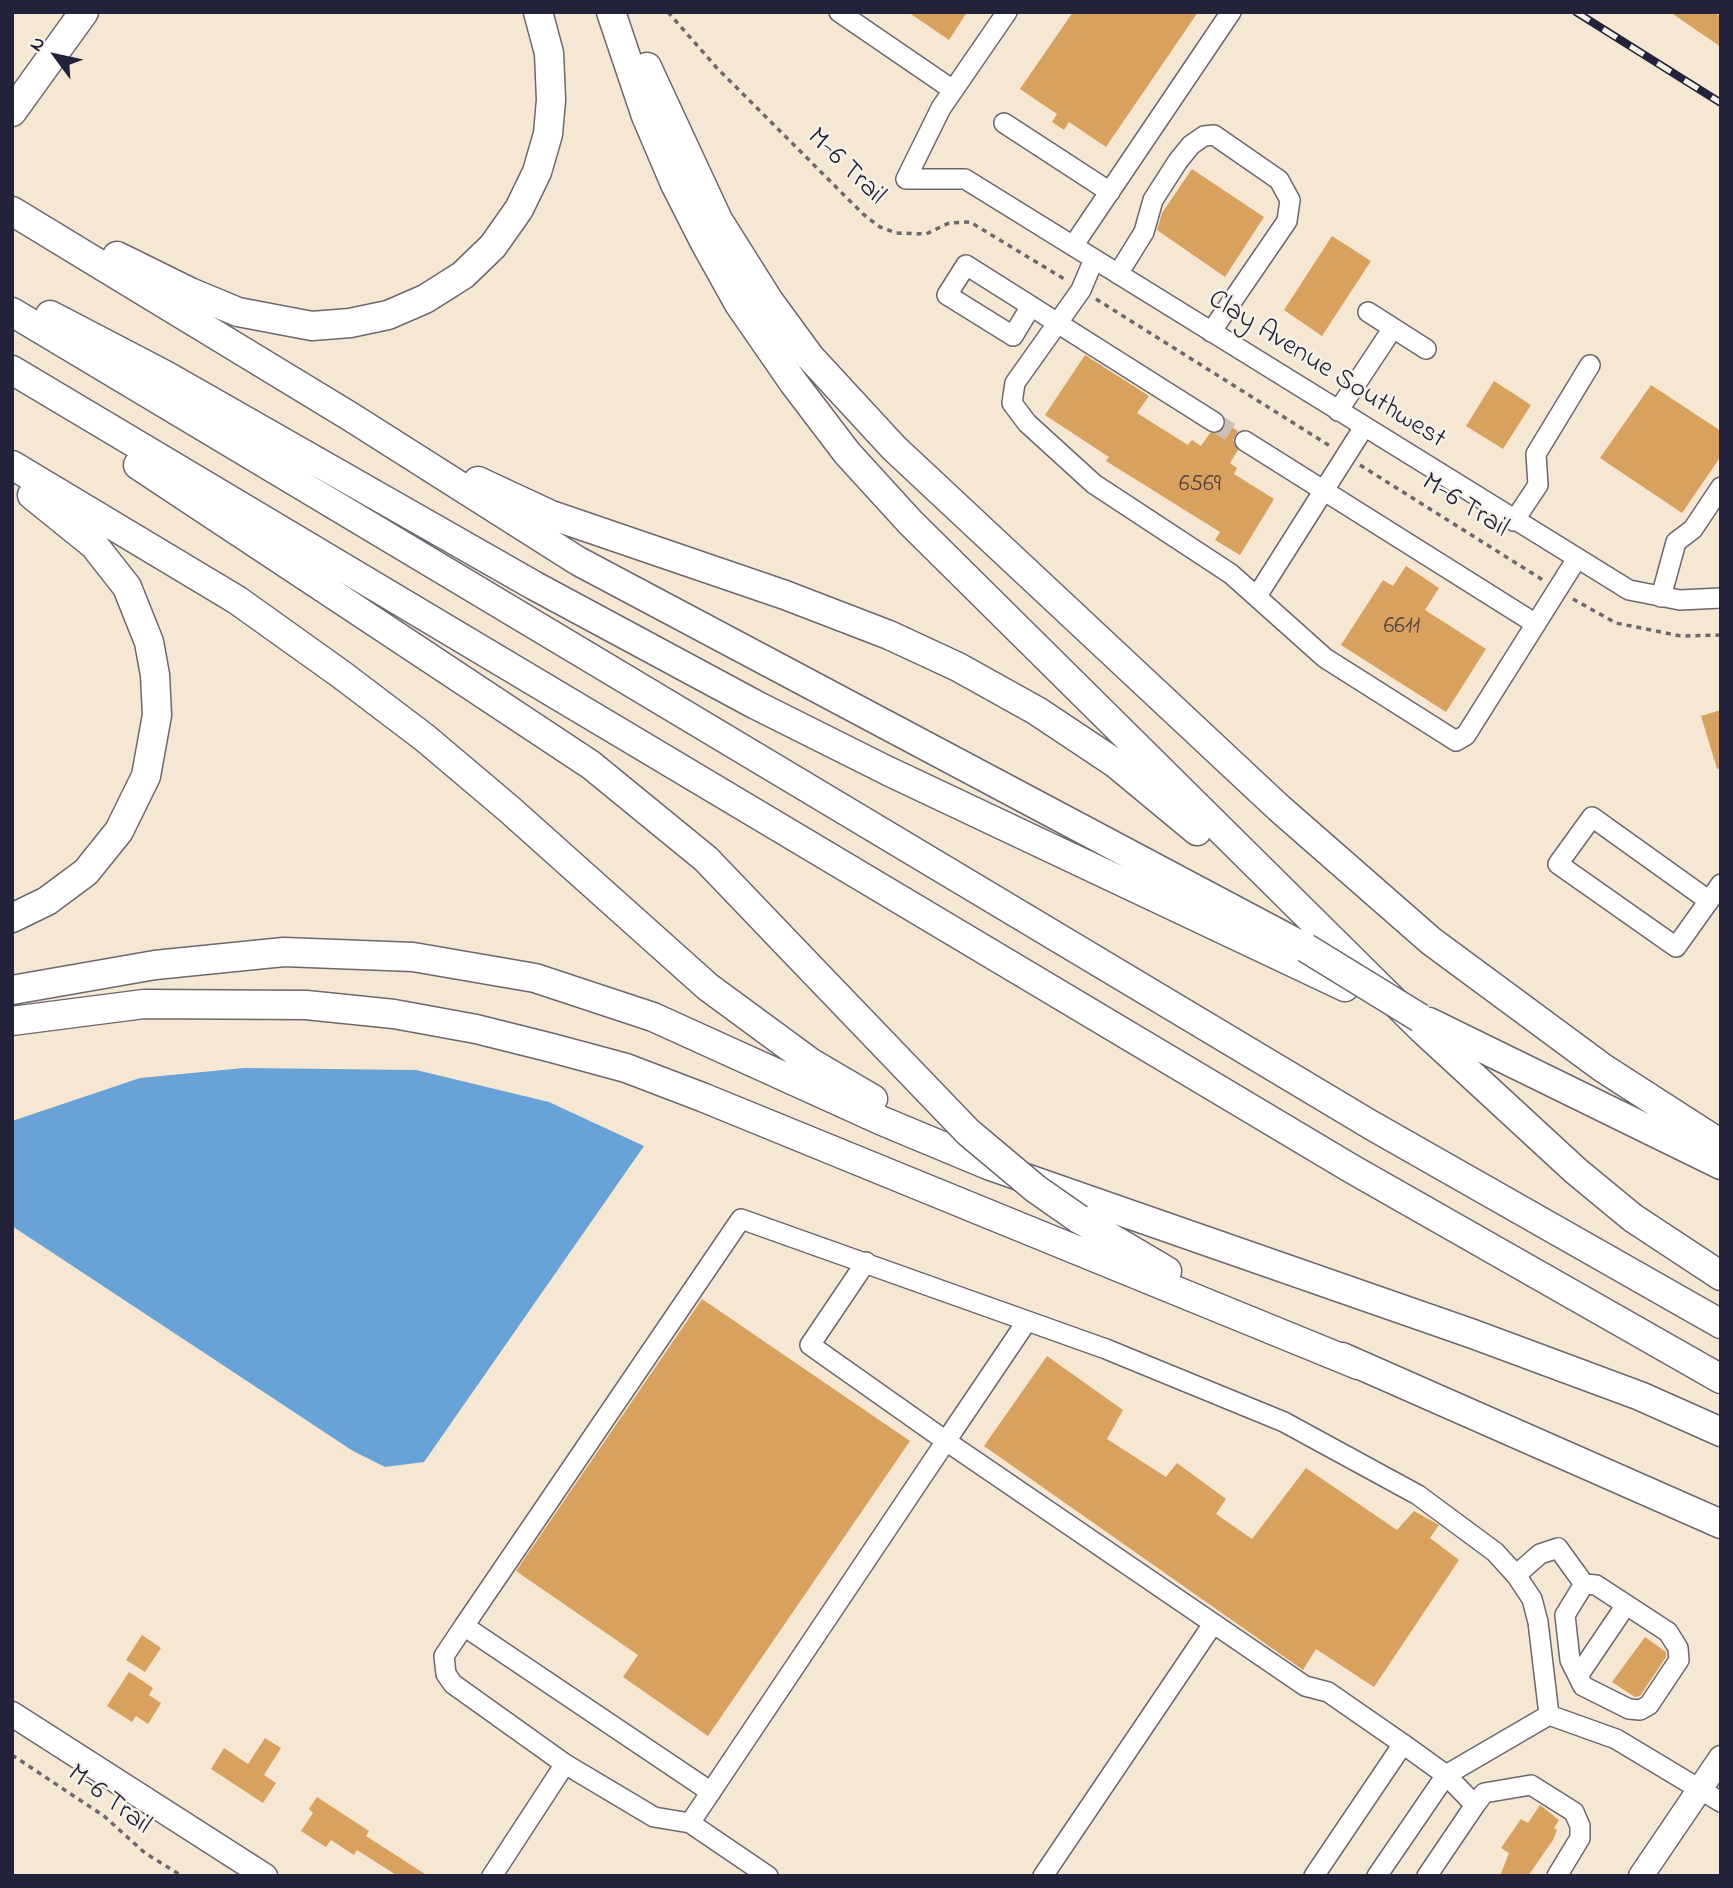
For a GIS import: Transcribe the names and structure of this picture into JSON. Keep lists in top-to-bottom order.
{
  "streets": {
    "street": ["Clay Avenue Southwest"],
    "path": ["M-6 Trail"]
  },
  "house_numbers": ["6569", "6611"],
  "north": "top left"
}
